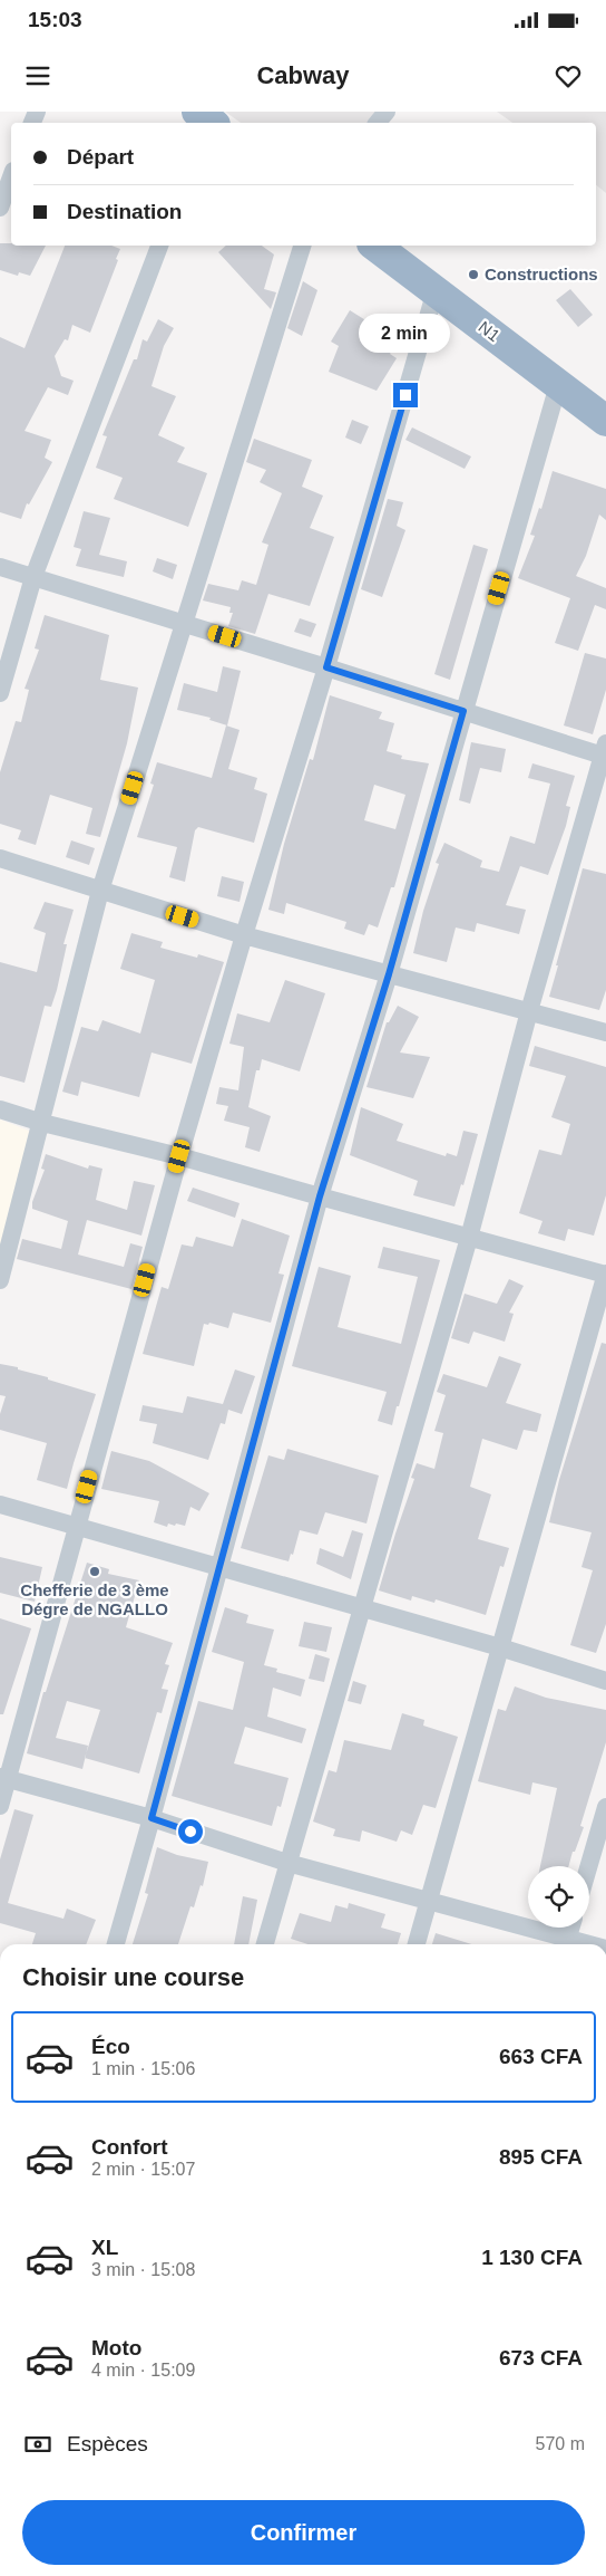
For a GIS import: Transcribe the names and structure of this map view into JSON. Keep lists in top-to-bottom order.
{
  "streets": {
    "highway": ["N1"]
  },
  "places": ["Constructions", "Chefferie de 3 ème Dégre de NGALLO"],
  "page": {
    "status": "15:03",
    "header": "Cabway",
    "banner": ["Départ", "Destination"],
    "bubble": "2 min",
    "heading": "Choisir une course",
    "list": [
      {
        "name": "Éco",
        "note": "1 min · 15:06",
        "value": "663 CFA"
      },
      {
        "name": "Confort",
        "note": "2 min · 15:07",
        "value": "895 CFA"
      },
      {
        "name": "XL",
        "note": "3 min · 15:08",
        "value": "1 130 CFA"
      },
      {
        "name": "Moto",
        "note": "4 min · 15:09",
        "value": "673 CFA"
      }
    ],
    "pay": ["Espèces", "570 m"],
    "buttons": "Confirmer"
  }
}
